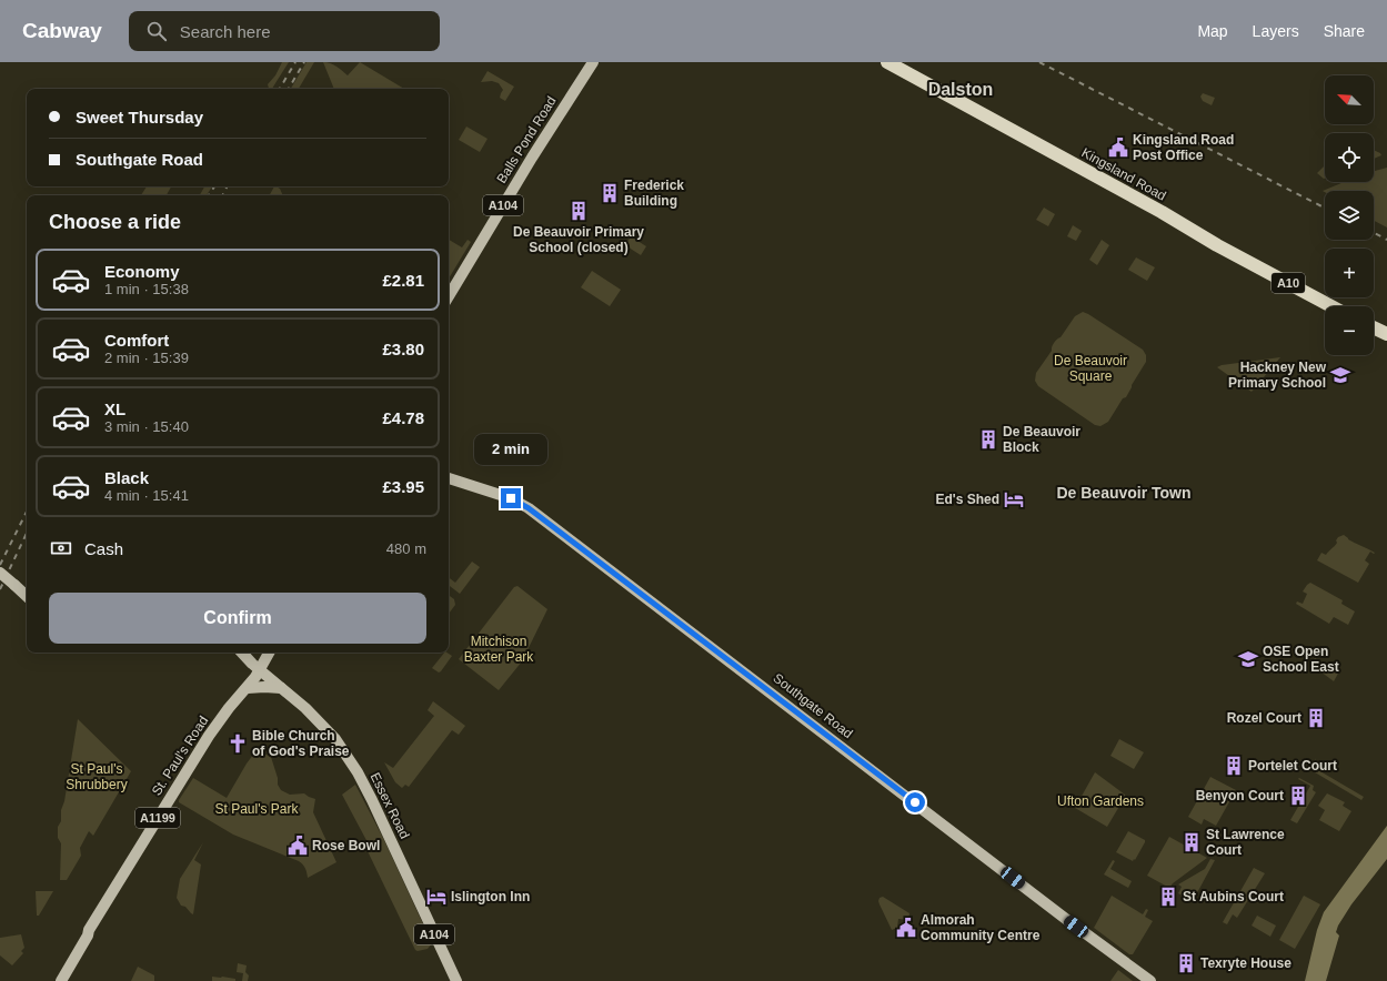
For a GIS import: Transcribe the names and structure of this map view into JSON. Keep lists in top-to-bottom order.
{
  "streets": {
    "highway": ["Kingsland Road", "A10"],
    "main road": [
      "Balls Pond Road",
      "A104",
      "Southgate Road",
      "St. Paul's Road",
      "Essex Road",
      "A1199"
    ]
  },
  "crossings": [
    ["St. Paul's Road", "Essex Road"]
  ],
  "districts": ["Dalston", "De Beauvoir Town"],
  "parks": [
    "De Beauvoir Square",
    "Mitchison Baxter Park",
    "St Paul's Shrubbery",
    "Ufton Gardens",
    "St Paul's Park"
  ],
  "places": {
    "public building": ["Kingsland Road Post Office", "Rose Bowl", "Almorah Community Centre"],
    "building": [
      "Frederick Building",
      "De Beauvoir Primary School (closed)",
      "De Beauvoir Block",
      "Rozel Court",
      "Portelet Court",
      "Benyon Court",
      "St Lawrence Court",
      "St Aubins Court",
      "Texryte House"
    ],
    "school or university": ["Hackney New Primary School", "OSE Open School East"],
    "hotel": ["Ed's Shed", "Islington Inn"],
    "church": ["Bible Church of God's Praise"]
  },
  "north": "top left",
  "page": {
    "header": "Cabway",
    "search": "Search here",
    "nav": ["Map", "Layers", "Share"],
    "map_buttons": ["+", "−"],
    "banner": ["Sweet Thursday", "Southgate Road"],
    "heading": "Choose a ride",
    "list": [
      {
        "name": "Economy",
        "note": "1 min · 15:38",
        "value": "£2.81"
      },
      {
        "name": "Comfort",
        "note": "2 min · 15:39",
        "value": "£3.80"
      },
      {
        "name": "XL",
        "note": "3 min · 15:40",
        "value": "£4.78"
      },
      {
        "name": "Black",
        "note": "4 min · 15:41",
        "value": "£3.95"
      }
    ],
    "bubble": "2 min",
    "pay": ["Cash", "480 m"],
    "buttons": "Confirm"
  }
}
